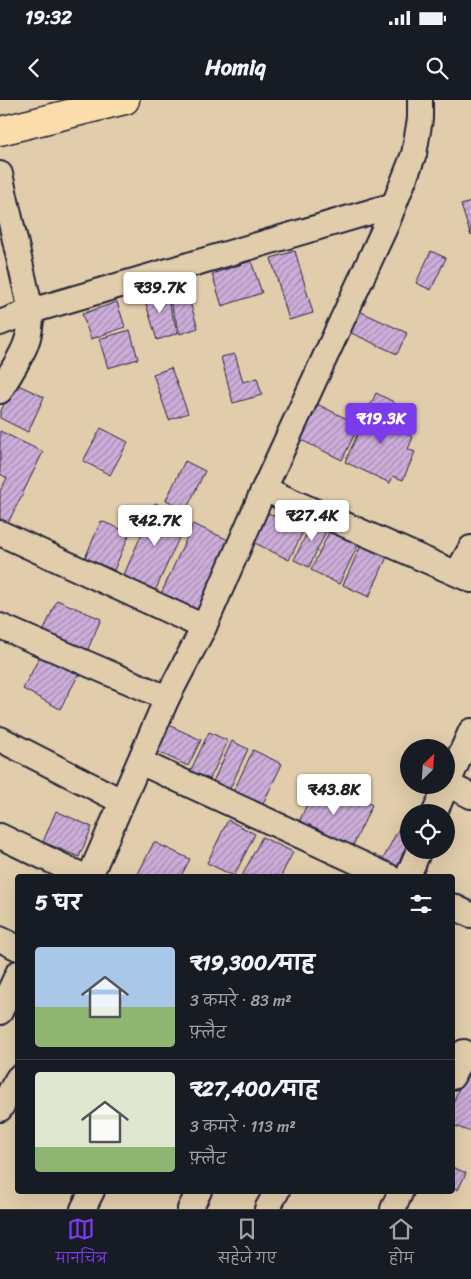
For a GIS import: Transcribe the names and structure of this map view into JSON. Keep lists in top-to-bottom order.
{
  "north": "top right",
  "page": {
    "status": "19:32",
    "header": "Homiq",
    "price": [
      "₹39.7K",
      "₹19.3K",
      "₹27.4K",
      "₹42.7K",
      "₹43.8K"
    ],
    "heading": "5 घर",
    "list": [
      {
        "name": "₹19,300/माह",
        "note": "3 कमरे · 83 m² · फ़्लैट"
      },
      {
        "name": "₹27,400/माह",
        "note": "3 कमरे · 113 m² · फ़्लैट"
      }
    ],
    "tabs": ["मानचित्र", "सहेजे गए", "होम"]
  }
}
